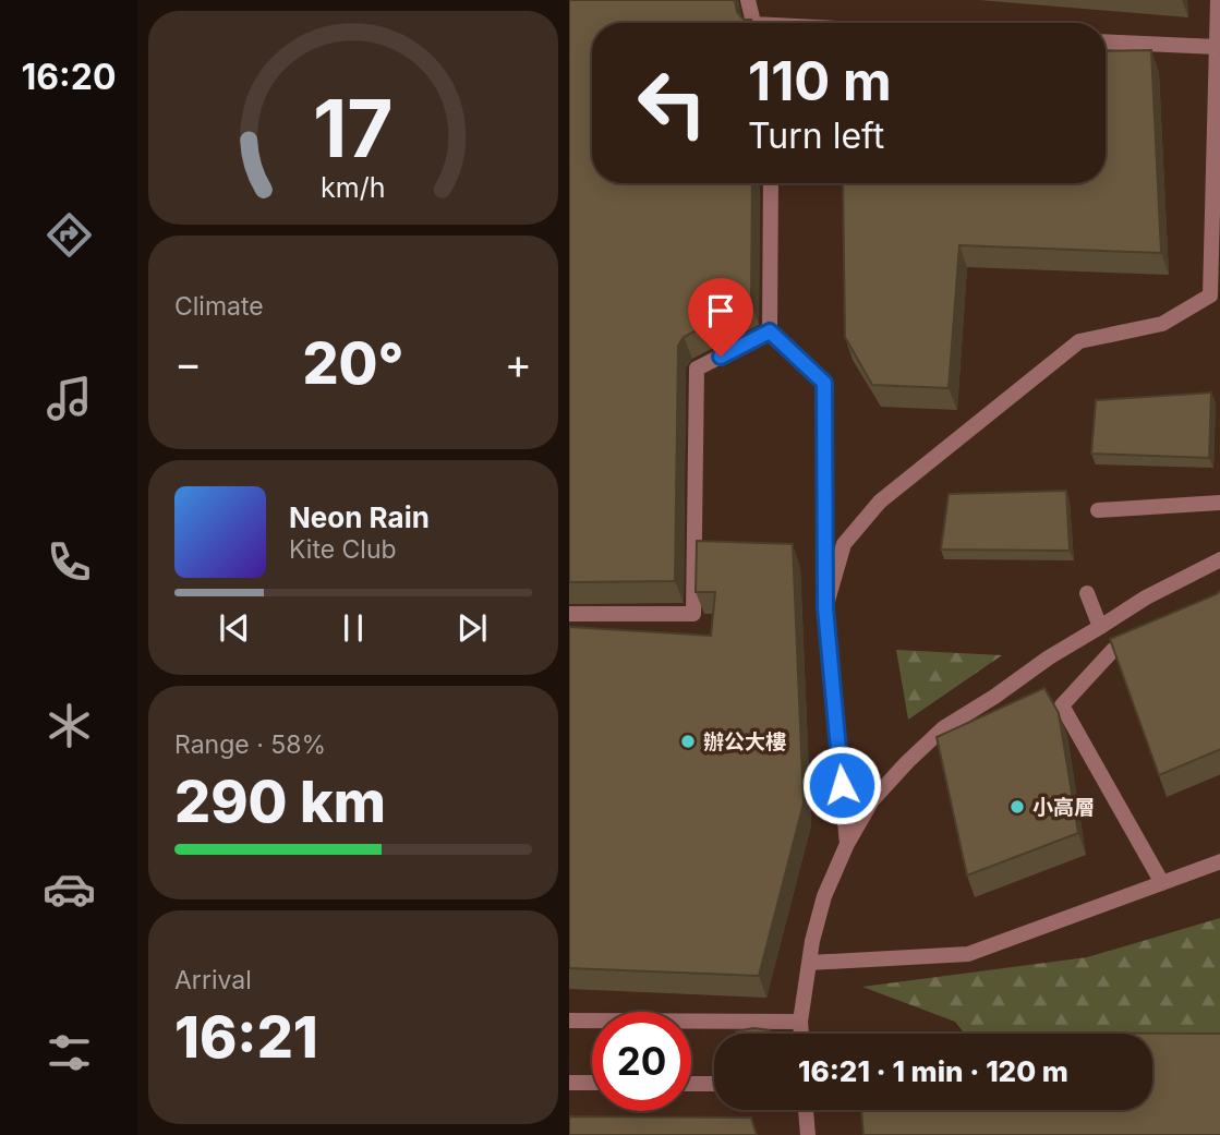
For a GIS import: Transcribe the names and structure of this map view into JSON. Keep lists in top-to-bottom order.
{
  "places": ["辦公大樓", "小高層"],
  "page": {
    "tabs": "16:20",
    "turn": ["110 m", "Turn left"],
    "tile": [
      "Climate",
      ["Range · 58%", "290 km"],
      ["Arrival", "16:21"]
    ],
    "heat": ["−", "20°", "+"],
    "song": ["Neon Rain", "Kite Club"],
    "limit": "20",
    "trip": "16:21 · 1 min · 120 m",
    "gauge": ["17", "km/h"]
  }
}
